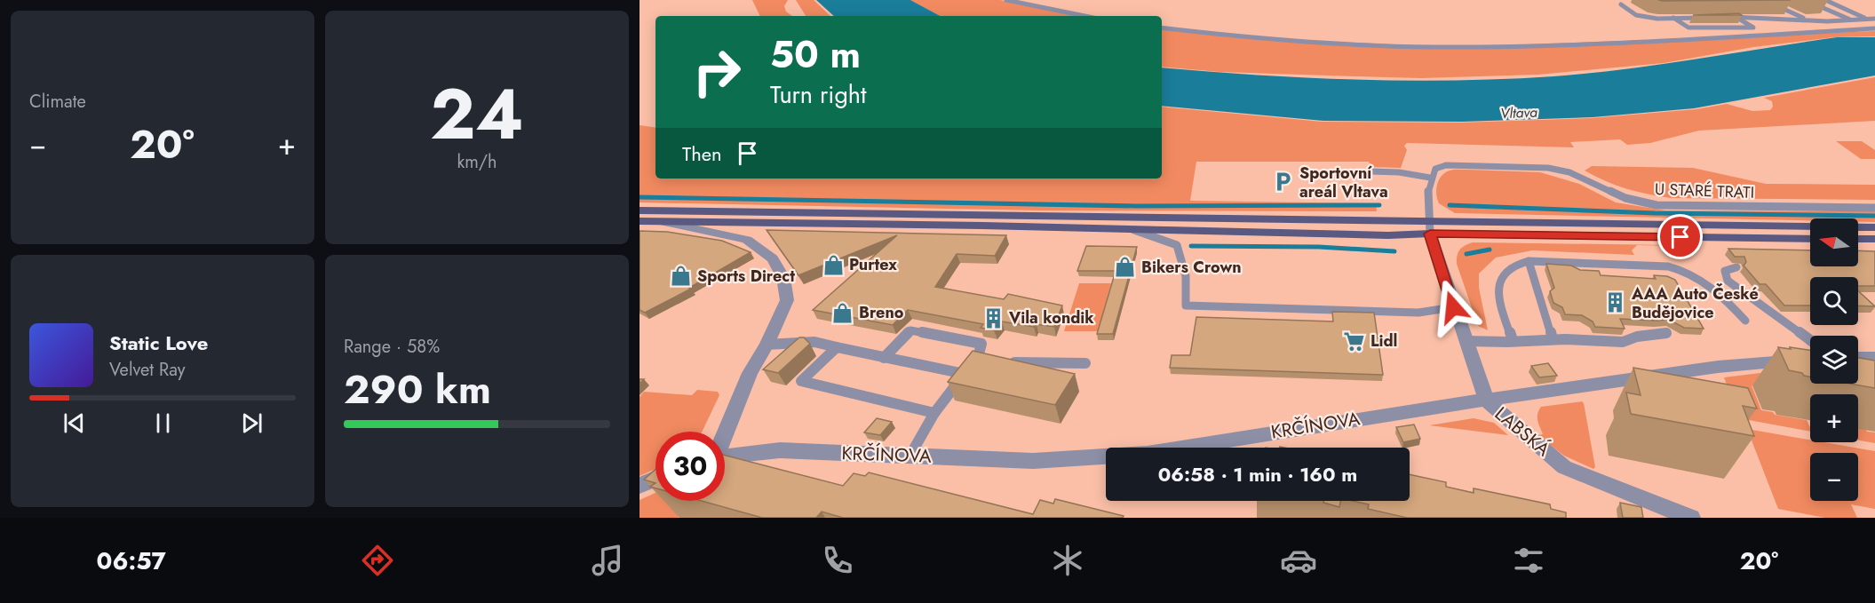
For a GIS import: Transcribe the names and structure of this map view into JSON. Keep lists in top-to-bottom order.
{
  "streets": {
    "street": ["KRČÍNOVA", "LABSKÁ"],
    "lane": ["U STARÉ TRATI"]
  },
  "crossings": [
    ["KRČÍNOVA", "LABSKÁ"]
  ],
  "water": ["Vltava"],
  "places": {
    "parking": ["Sportovní areál Vltava"],
    "shop": [
      "Purtex",
      "Bikers Crown",
      "Sports Direct",
      "Breno"
    ],
    "building": ["AAA Auto České Budějovice", "Vila kondik"],
    "supermarket": ["Lidl"]
  },
  "north": "left",
  "page": {
    "tile": [
      "Climate",
      ["24", "km/h"],
      ["Range · 58%", "290 km"]
    ],
    "turn": ["50 m", "Turn right"],
    "heat": ["−", "20°", "+"],
    "then": "Then",
    "map_buttons": ["+", "−"],
    "song": ["Static Love", "Velvet Ray"],
    "limit": "30",
    "trip": "06:58 · 1 min · 160 m",
    "tabs": ["06:57", "20°"]
  }
}
